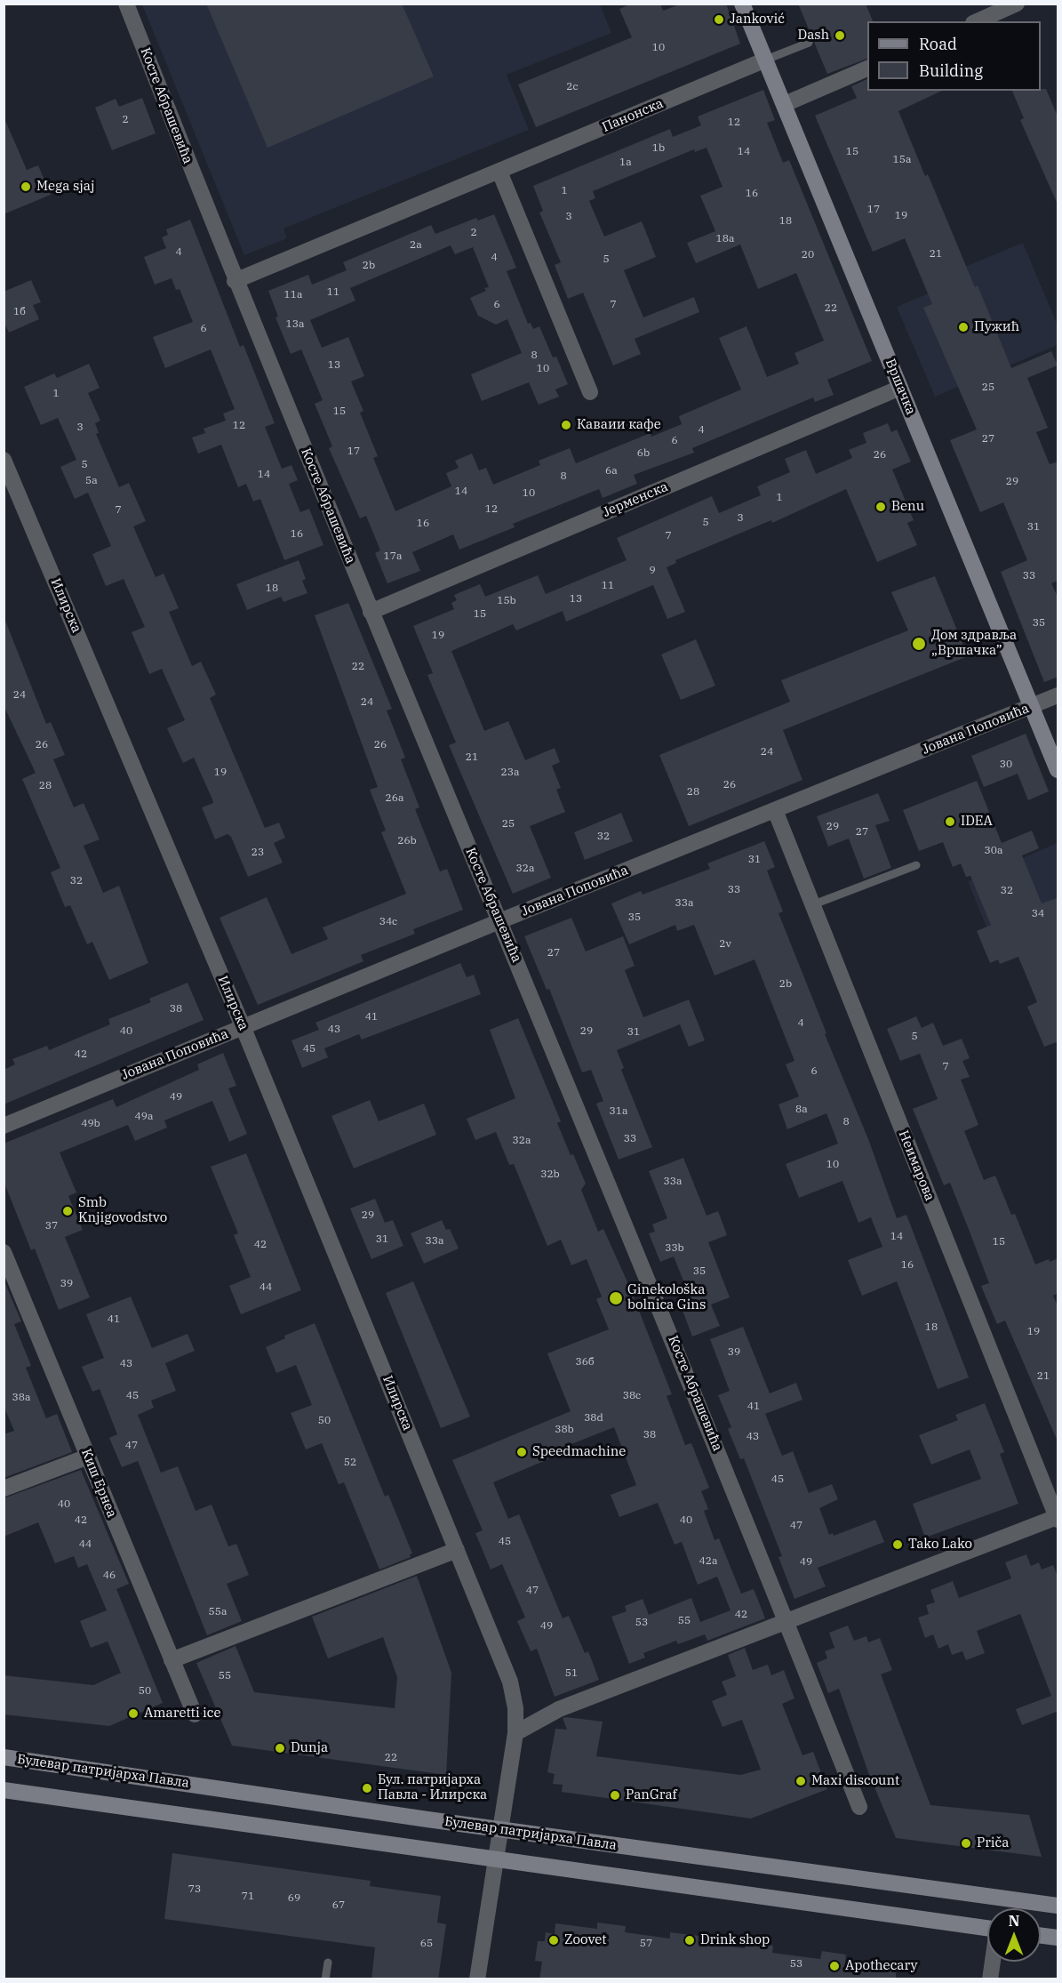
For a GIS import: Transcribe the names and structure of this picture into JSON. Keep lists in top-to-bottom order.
{
  "streets": {
    "main road": ["Вршачка", "Булевар патријарха Павла"],
    "street": [
      "Косте Абрашевића",
      "Панонска",
      "Јерменска",
      "Илирска",
      "Јована Поповића",
      "Неимарова",
      "Киш Ернеа"
    ]
  },
  "crossings": [
    ["Косте Абрашевића", "Панонска"],
    ["Косте Абрашевића", "Јерменска"],
    ["Косте Абрашевића", "Јована Поповића"],
    ["Панонска", "Вршачка"],
    ["Вршачка", "Јерменска"],
    ["Вршачка", "Јована Поповића"],
    ["Илирска", "Јована Поповића"],
    ["Илирска", "Булевар патријарха Павла"],
    ["Јована Поповића", "Неимарова"]
  ],
  "places": [
    "Janković",
    "Dash",
    "Mega sjaj",
    "Пужић",
    "Каваии кафе",
    "Benu",
    "Дом здравља „Вршачка”",
    "IDEA",
    "Smb Knjigovodstvo",
    "Ginekološka bolnica Gins",
    "Speedmachine",
    "Tako Lako",
    "Amaretti ice",
    "Dunja",
    "Maxi discount",
    "Бул. патријарха Павла - Илирска",
    "PanGraf",
    "Priča",
    "Zoovet",
    "Drink shop",
    "Apothecary"
  ],
  "house_numbers": [
    "10",
    "2c",
    "2",
    "12",
    "1b",
    "14",
    "15",
    "15a",
    "1a",
    "1",
    "16",
    "17",
    "19",
    "3",
    "18",
    "2",
    "18a",
    "2a",
    "4",
    "21",
    "20",
    "4",
    "5",
    "2b",
    "11",
    "11a",
    "6",
    "7",
    "22",
    "1б",
    "13a",
    "6",
    "8",
    "13",
    "10",
    "25",
    "1",
    "15",
    "12",
    "3",
    "4",
    "27",
    "6",
    "17",
    "6b",
    "26",
    "5",
    "6a",
    "14",
    "8",
    "5a",
    "29",
    "14",
    "10",
    "1",
    "12",
    "7",
    "3",
    "5",
    "16",
    "31",
    "16",
    "7",
    "17a",
    "9",
    "33",
    "11",
    "18",
    "13",
    "15b",
    "15",
    "35",
    "19",
    "22",
    "24",
    "24",
    "26",
    "26",
    "24",
    "21",
    "30",
    "19",
    "23a",
    "26",
    "28",
    "28",
    "26a",
    "25",
    "29",
    "27",
    "32",
    "26b",
    "30a",
    "23",
    "31",
    "32a",
    "32",
    "33",
    "32",
    "33a",
    "34",
    "35",
    "34c",
    "2v",
    "27",
    "2b",
    "38",
    "41",
    "4",
    "43",
    "40",
    "29",
    "31",
    "5",
    "45",
    "42",
    "7",
    "6",
    "49",
    "8a",
    "31a",
    "49a",
    "8",
    "49b",
    "33",
    "32a",
    "10",
    "32b",
    "33a",
    "29",
    "37",
    "14",
    "31",
    "33a",
    "15",
    "42",
    "33b",
    "16",
    "35",
    "39",
    "44",
    "41",
    "18",
    "19",
    "39",
    "36б",
    "43",
    "21",
    "45",
    "38c",
    "38a",
    "41",
    "38d",
    "50",
    "38b",
    "38",
    "43",
    "47",
    "52",
    "45",
    "40",
    "42",
    "40",
    "47",
    "45",
    "44",
    "42a",
    "49",
    "46",
    "47",
    "55a",
    "42",
    "55",
    "53",
    "49",
    "51",
    "55",
    "50",
    "22",
    "73",
    "71",
    "69",
    "67",
    "65",
    "57",
    "53"
  ],
  "legend": ["Road", "Building"],
  "north": "top"
}
